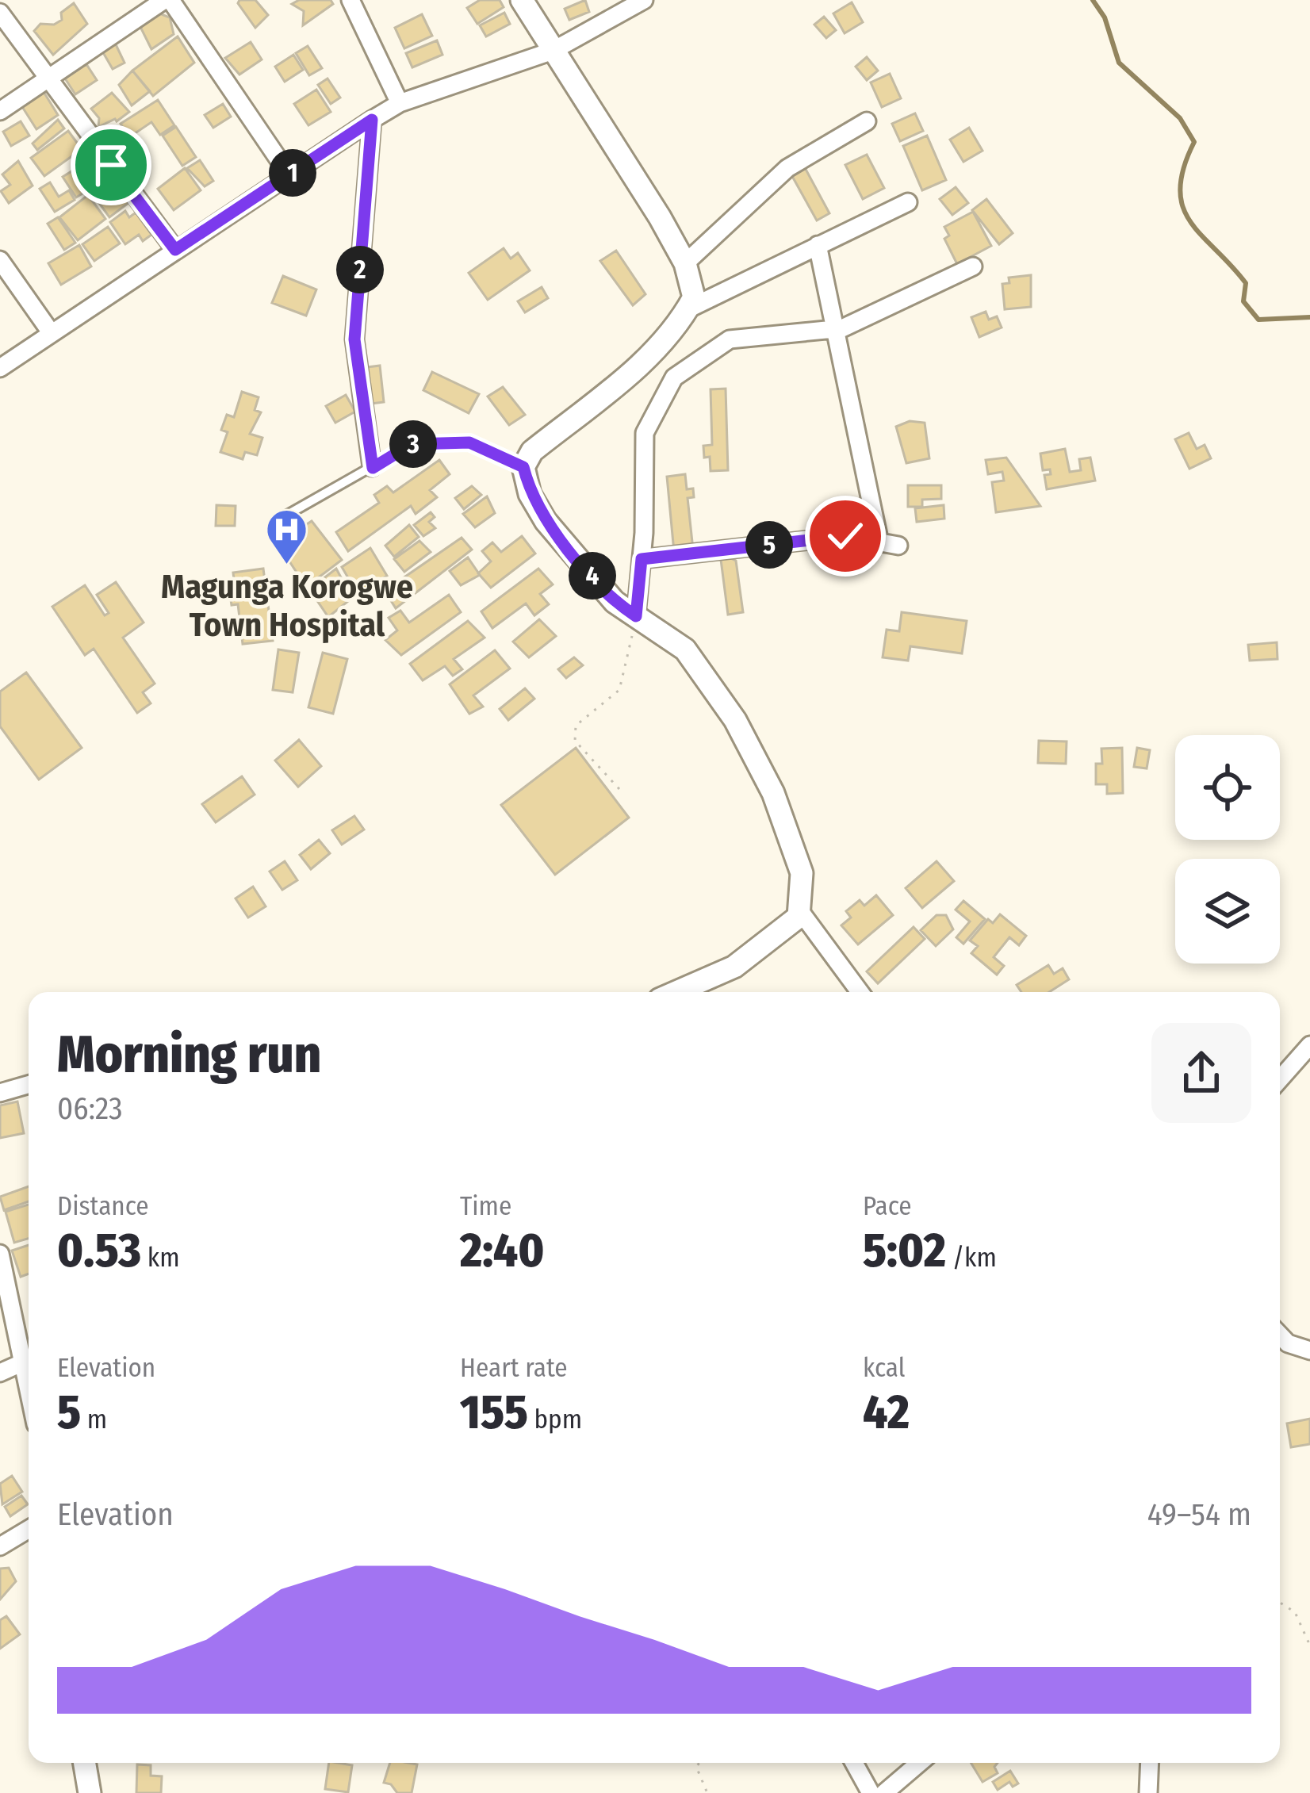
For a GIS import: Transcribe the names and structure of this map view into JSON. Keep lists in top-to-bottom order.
{
  "places": {
    "hospital": ["Magunga Korogwe Town Hospital"]
  },
  "page": {
    "pins": [
      "1",
      "2",
      "3",
      "5",
      "4"
    ],
    "heading": ["Morning run", "06:23"],
    "stats": [
      ["Distance", "0.53 km"],
      ["Time", "2:40"],
      ["Pace", "5:02 /km"],
      ["Elevation", "5 m"],
      ["Heart rate", "155 bpm"],
      ["kcal", "42"]
    ],
    "chart": ["Elevation", "49–54 m"]
  }
}
